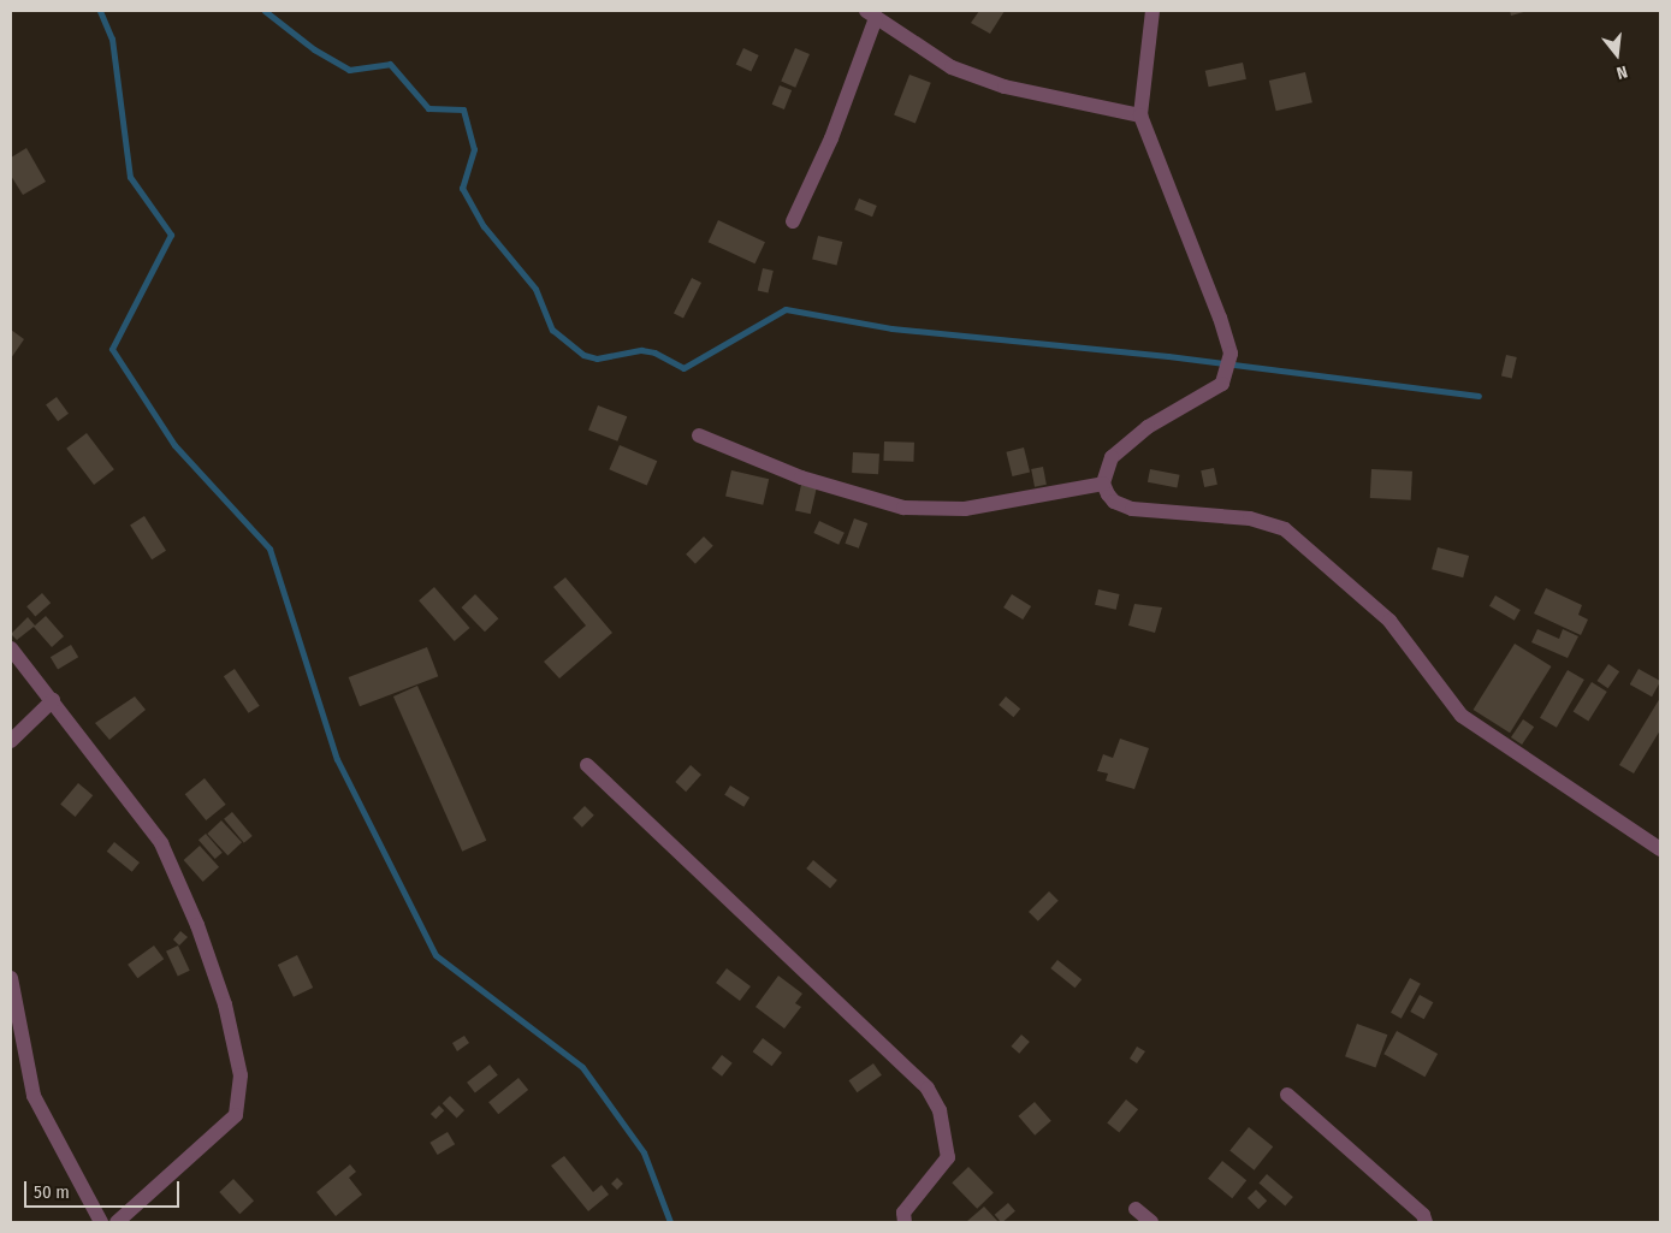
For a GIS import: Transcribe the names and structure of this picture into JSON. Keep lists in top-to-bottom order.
{
  "scale_bar": "50 m",
  "north": "bottom"
}
